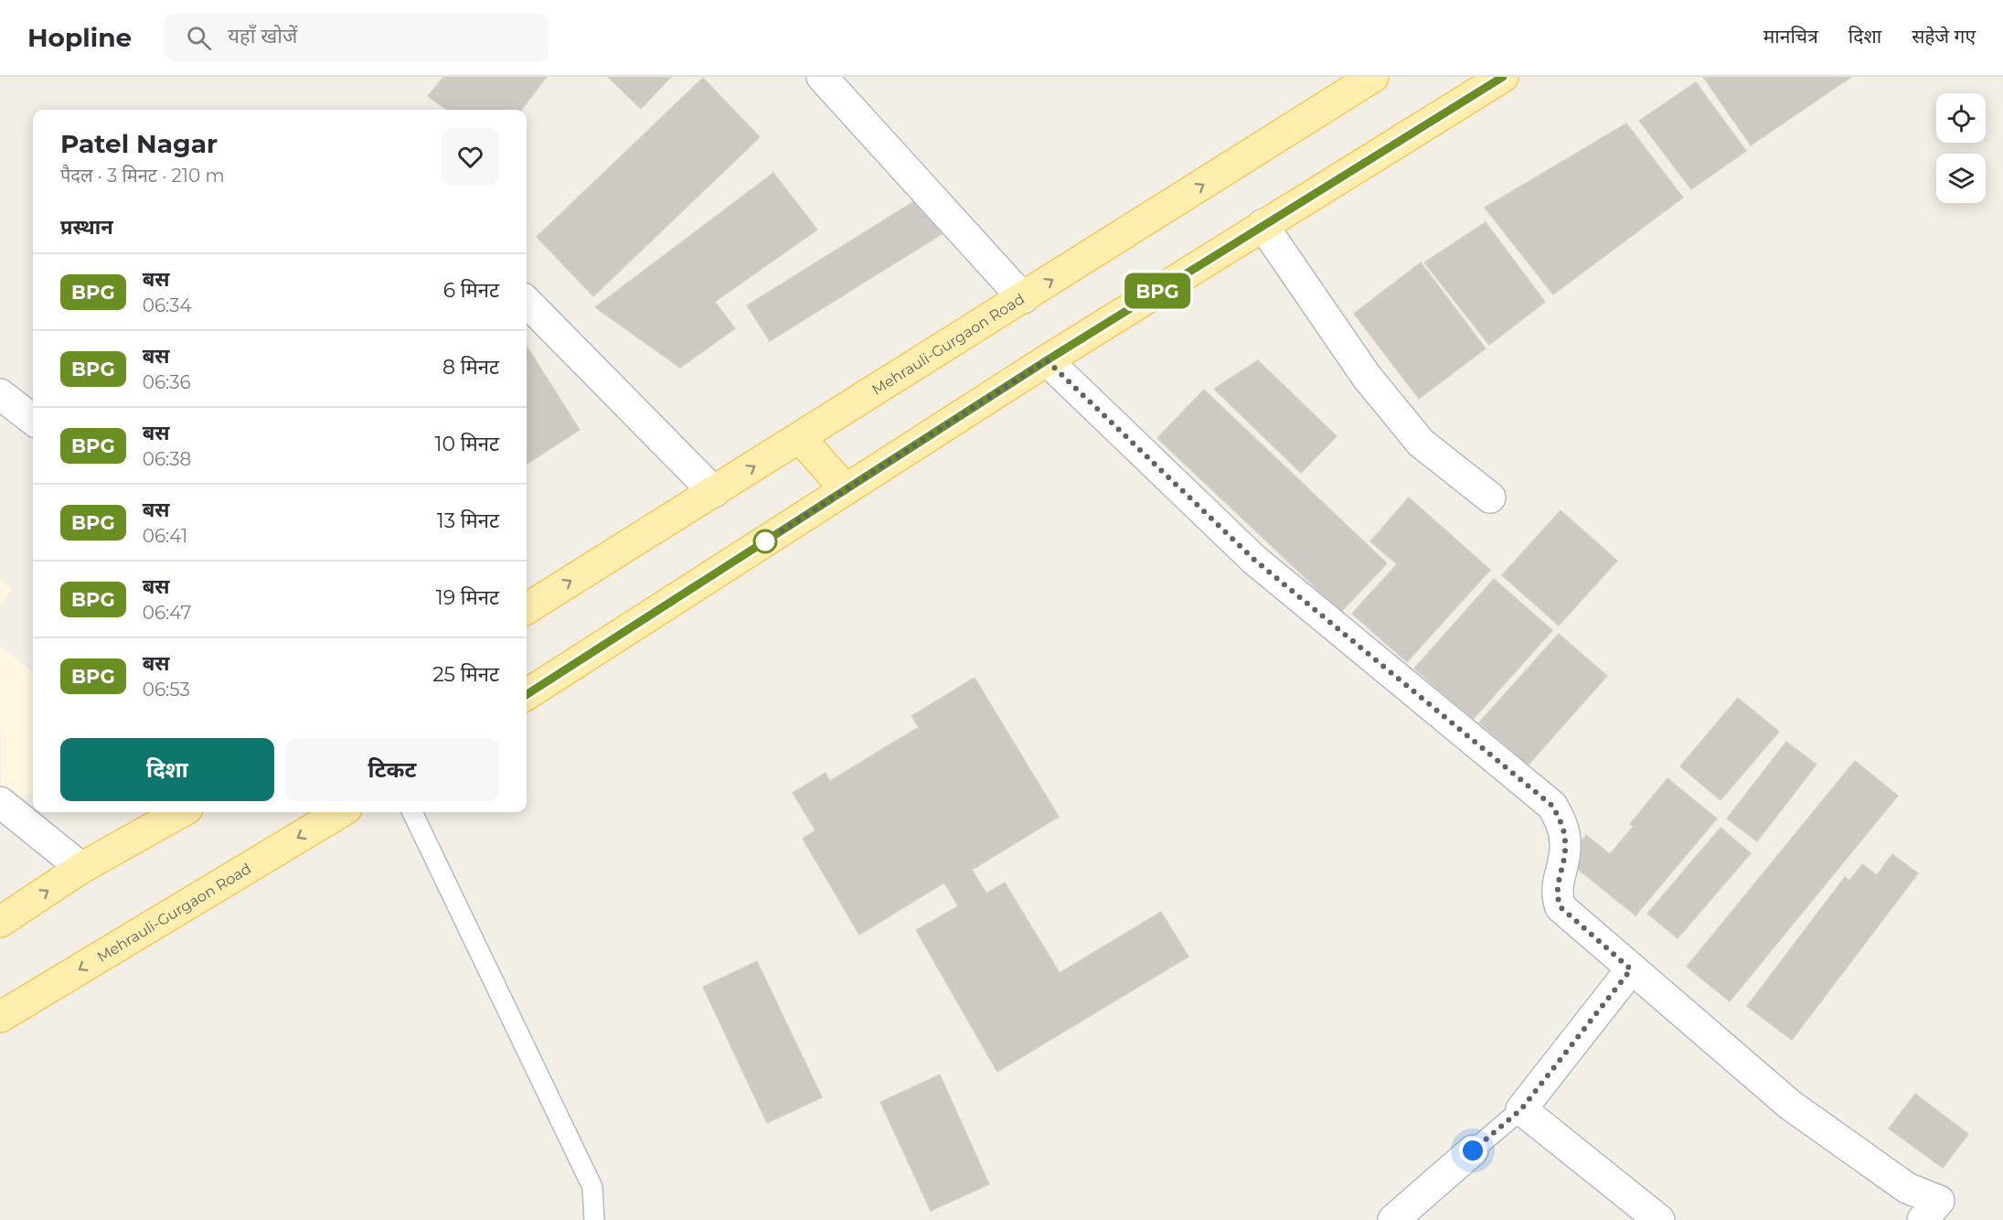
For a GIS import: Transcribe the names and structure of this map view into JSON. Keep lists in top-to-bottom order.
{
  "streets": {
    "main road": ["Mehrauli-Gurgaon Road"]
  },
  "lines": ["bus line BPG"],
  "page": {
    "header": "Hopline",
    "search": "यहाँ खोजें",
    "nav": ["मानचित्र", "दिशा", "सहेजे गए"],
    "on_map": "BPG",
    "heading": [
      ["Patel Nagar", "पैदल · 3 मिनट · 210 m"],
      "प्रस्थान"
    ],
    "list": [
      {
        "mark": "BPG",
        "name": "बस",
        "note": "06:34",
        "value": "6 मिनट"
      },
      {
        "mark": "BPG",
        "name": "बस",
        "note": "06:36",
        "value": "8 मिनट"
      },
      {
        "mark": "BPG",
        "name": "बस",
        "note": "06:38",
        "value": "10 मिनट"
      },
      {
        "mark": "BPG",
        "name": "बस",
        "note": "06:41",
        "value": "13 मिनट"
      },
      {
        "mark": "BPG",
        "name": "बस",
        "note": "06:47",
        "value": "19 मिनट"
      },
      {
        "mark": "BPG",
        "name": "बस",
        "note": "06:53",
        "value": "25 मिनट"
      }
    ],
    "buttons": ["दिशा", "टिकट"]
  }
}
